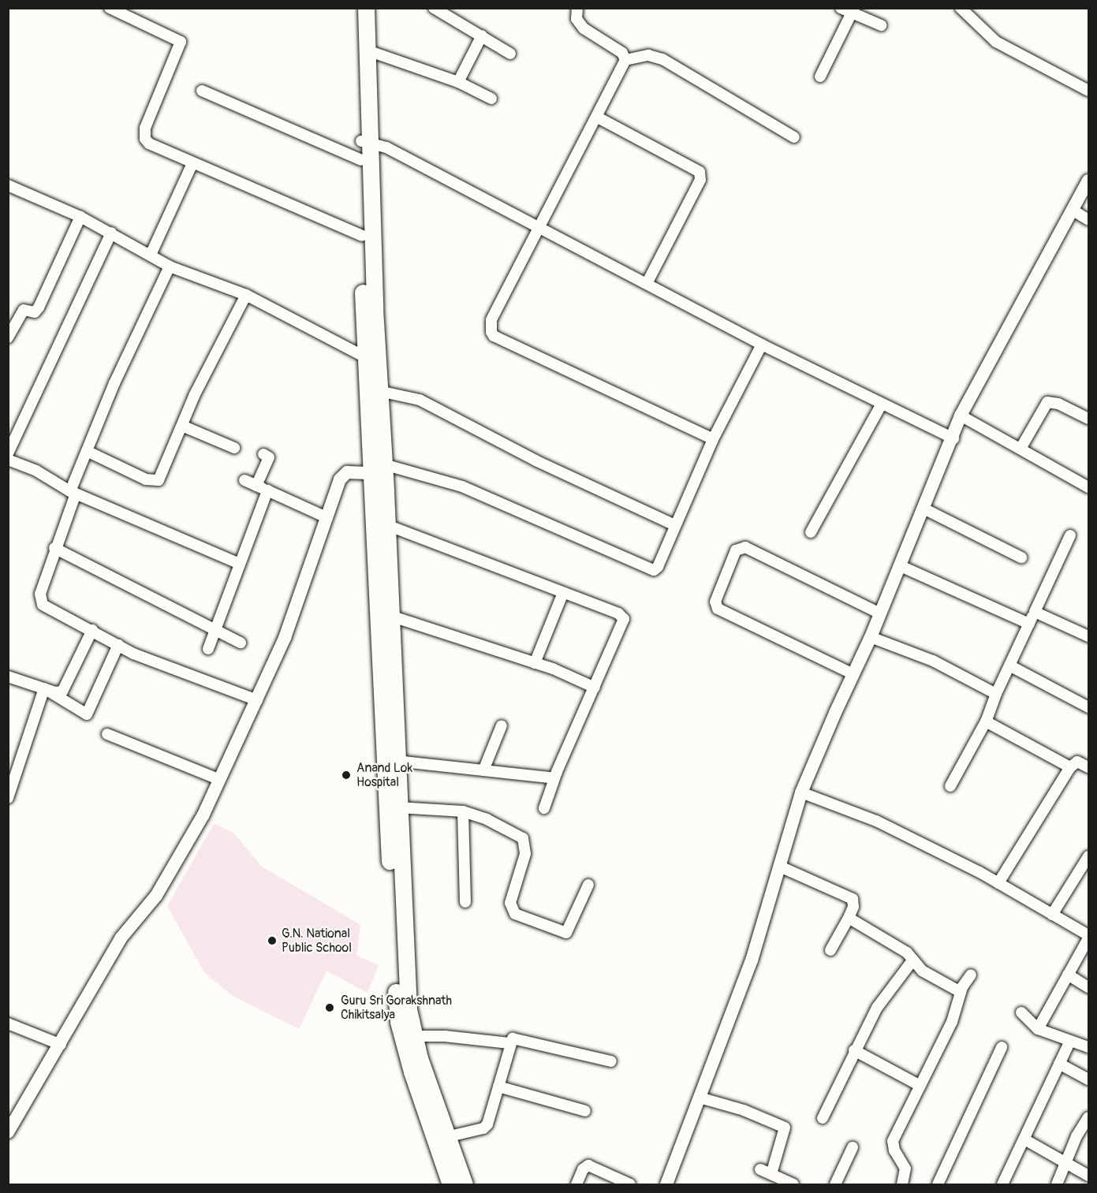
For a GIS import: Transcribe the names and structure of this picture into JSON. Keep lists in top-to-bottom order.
{
  "places": ["Anand Lok Hospital", "G.N. National Public School", "Guru Sri Gorakshnath Chikitsalya"]
}
